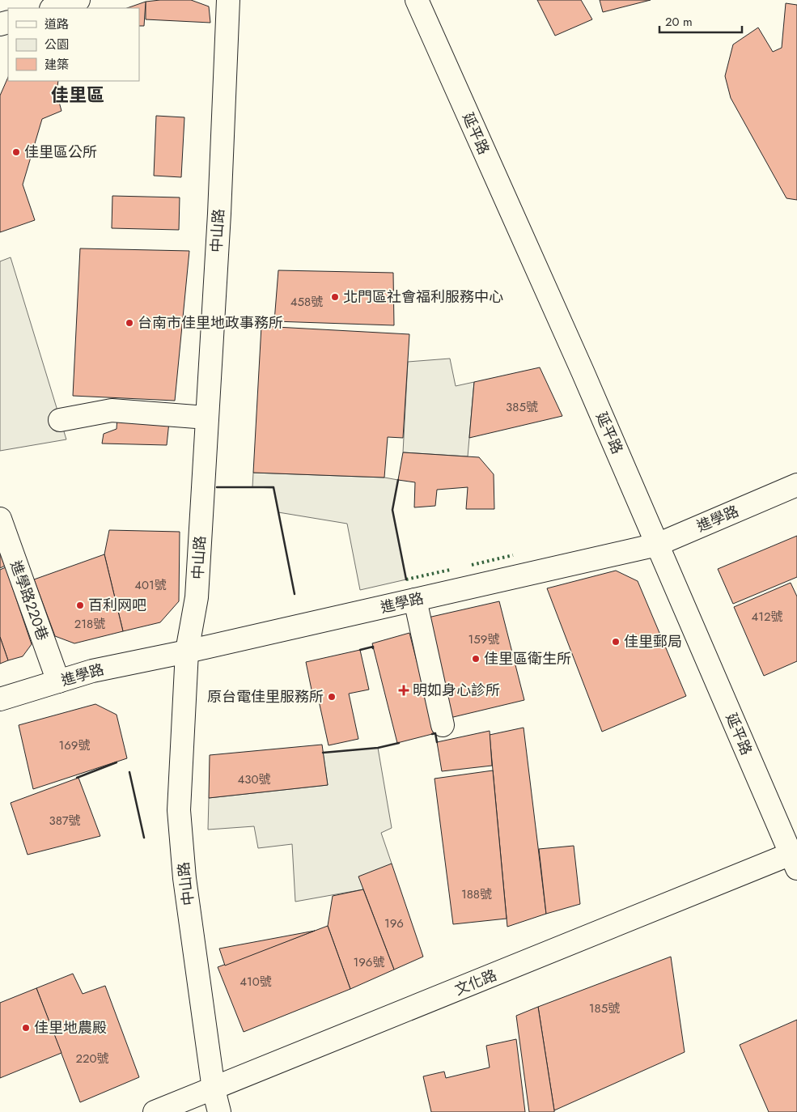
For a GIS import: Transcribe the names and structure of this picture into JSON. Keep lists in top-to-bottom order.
{
  "streets": {
    "street": [
      "延平路",
      "中山路",
      "進學路",
      "進學路220巷",
      "文化路"
    ]
  },
  "crossings": [
    ["延平路", "進學路"],
    ["延平路", "文化路"],
    ["中山路", "進學路"],
    ["中山路", "文化路"],
    ["進學路", "進學路220巷"]
  ],
  "districts": ["佳里區"],
  "places": {
    "other": [
      "佳里區公所",
      "北門區社會福利服務中心",
      "台南市佳里地政事務所",
      "百利网吧",
      "佳里郵局",
      "佳里區衛生所",
      "原台電佳里服務所",
      "佳里地農殿"
    ],
    "health": ["明如身心診所"]
  },
  "house_numbers": [
    "458號",
    "385號",
    "401號",
    "412號",
    "218號",
    "159號",
    "169號",
    "430號",
    "387號",
    "188號",
    "196",
    "196號",
    "410號",
    "185號",
    "220號"
  ],
  "legend": ["道路", "公園", "建築"],
  "scale_bar": "20 m"
}
